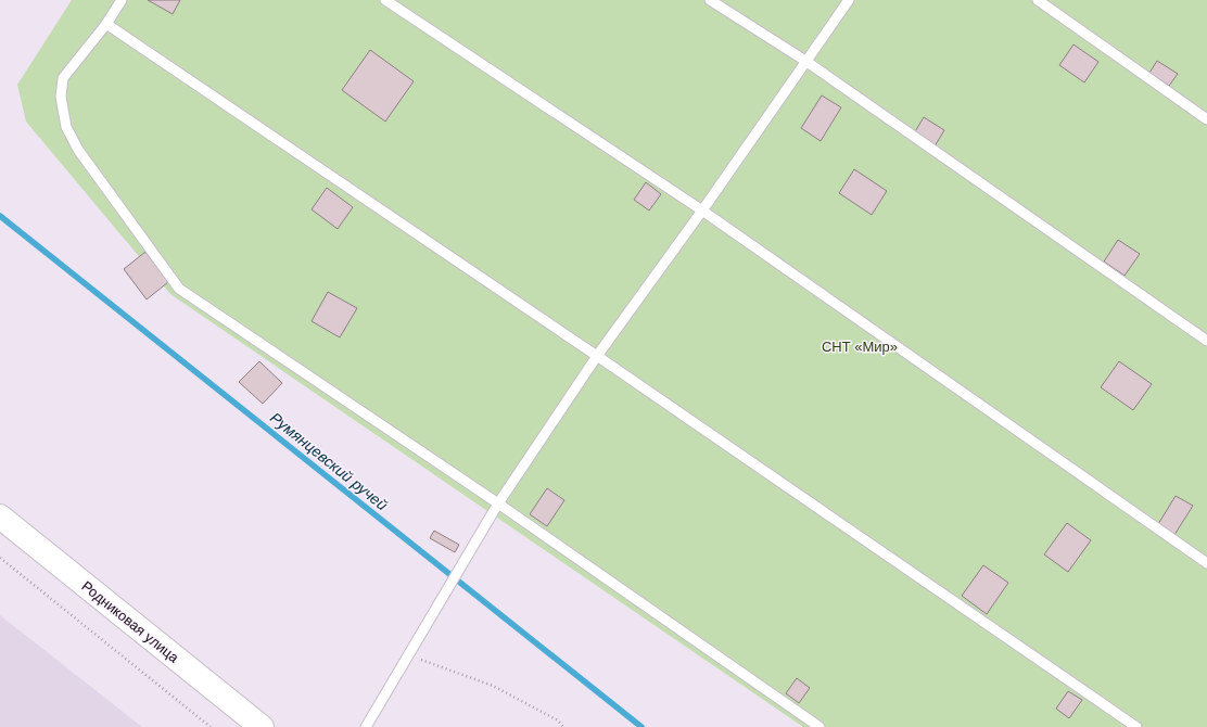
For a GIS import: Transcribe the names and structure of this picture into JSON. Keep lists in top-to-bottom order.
{
  "streets": {
    "main road": ["Родниковая улица"]
  },
  "water": ["Румянцевский ручей"],
  "parks": ["СНТ «Мир»"]
}
